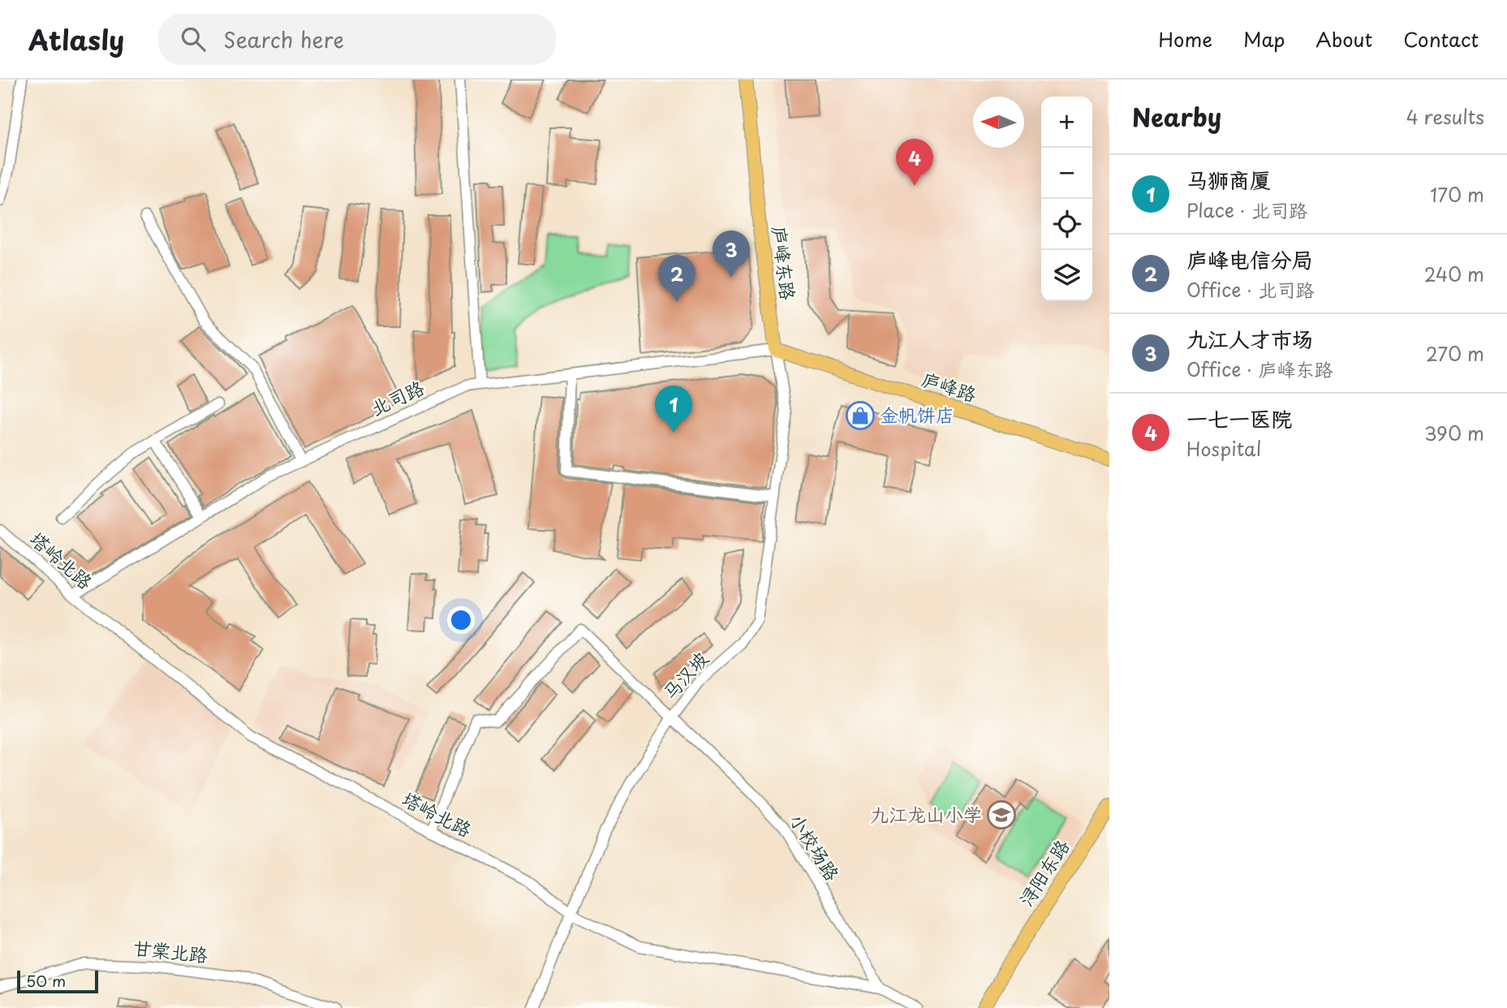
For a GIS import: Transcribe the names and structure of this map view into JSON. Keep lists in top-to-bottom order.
{
  "streets": {
    "main road": ["庐峰东路", "庐峰路", "浔阳东路"],
    "street": [
      "北司路",
      "塔岭北路",
      "马汉坡",
      "小校场路",
      "甘棠北路"
    ]
  },
  "crossings": [
    ["庐峰东路", "庐峰路"],
    ["庐峰东路", "北司路"],
    ["庐峰东路", "马汉坡"],
    ["庐峰路", "北司路"],
    ["庐峰路", "马汉坡"],
    ["北司路", "塔岭北路"],
    ["北司路", "马汉坡"],
    ["塔岭北路", "马汉坡"],
    ["塔岭北路", "小校场路"],
    ["马汉坡", "小校场路"]
  ],
  "places": {
    "shop": ["金帆饼店"],
    "school or university": ["九江龙山小学"]
  },
  "scale_bar": "50 m",
  "north": "left",
  "page": {
    "header": "Atlasly",
    "search": "Search here",
    "nav": [
      "Home",
      "Map",
      "About",
      "Contact"
    ],
    "heading": ["Nearby", "4 results"],
    "map_buttons": ["+", "−"],
    "pins": [
      "4",
      "3",
      "2",
      "1"
    ],
    "list": [
      {
        "mark": "1",
        "name": "马狮商厦",
        "note": "Place · 北司路",
        "value": "170 m"
      },
      {
        "mark": "2",
        "name": "庐峰电信分局",
        "note": "Office · 北司路",
        "value": "240 m"
      },
      {
        "mark": "3",
        "name": "九江人才市场",
        "note": "Office · 庐峰东路",
        "value": "270 m"
      },
      {
        "mark": "4",
        "name": "一七一医院",
        "note": "Hospital",
        "value": "390 m"
      }
    ],
    "scale": "50 m"
  }
}
